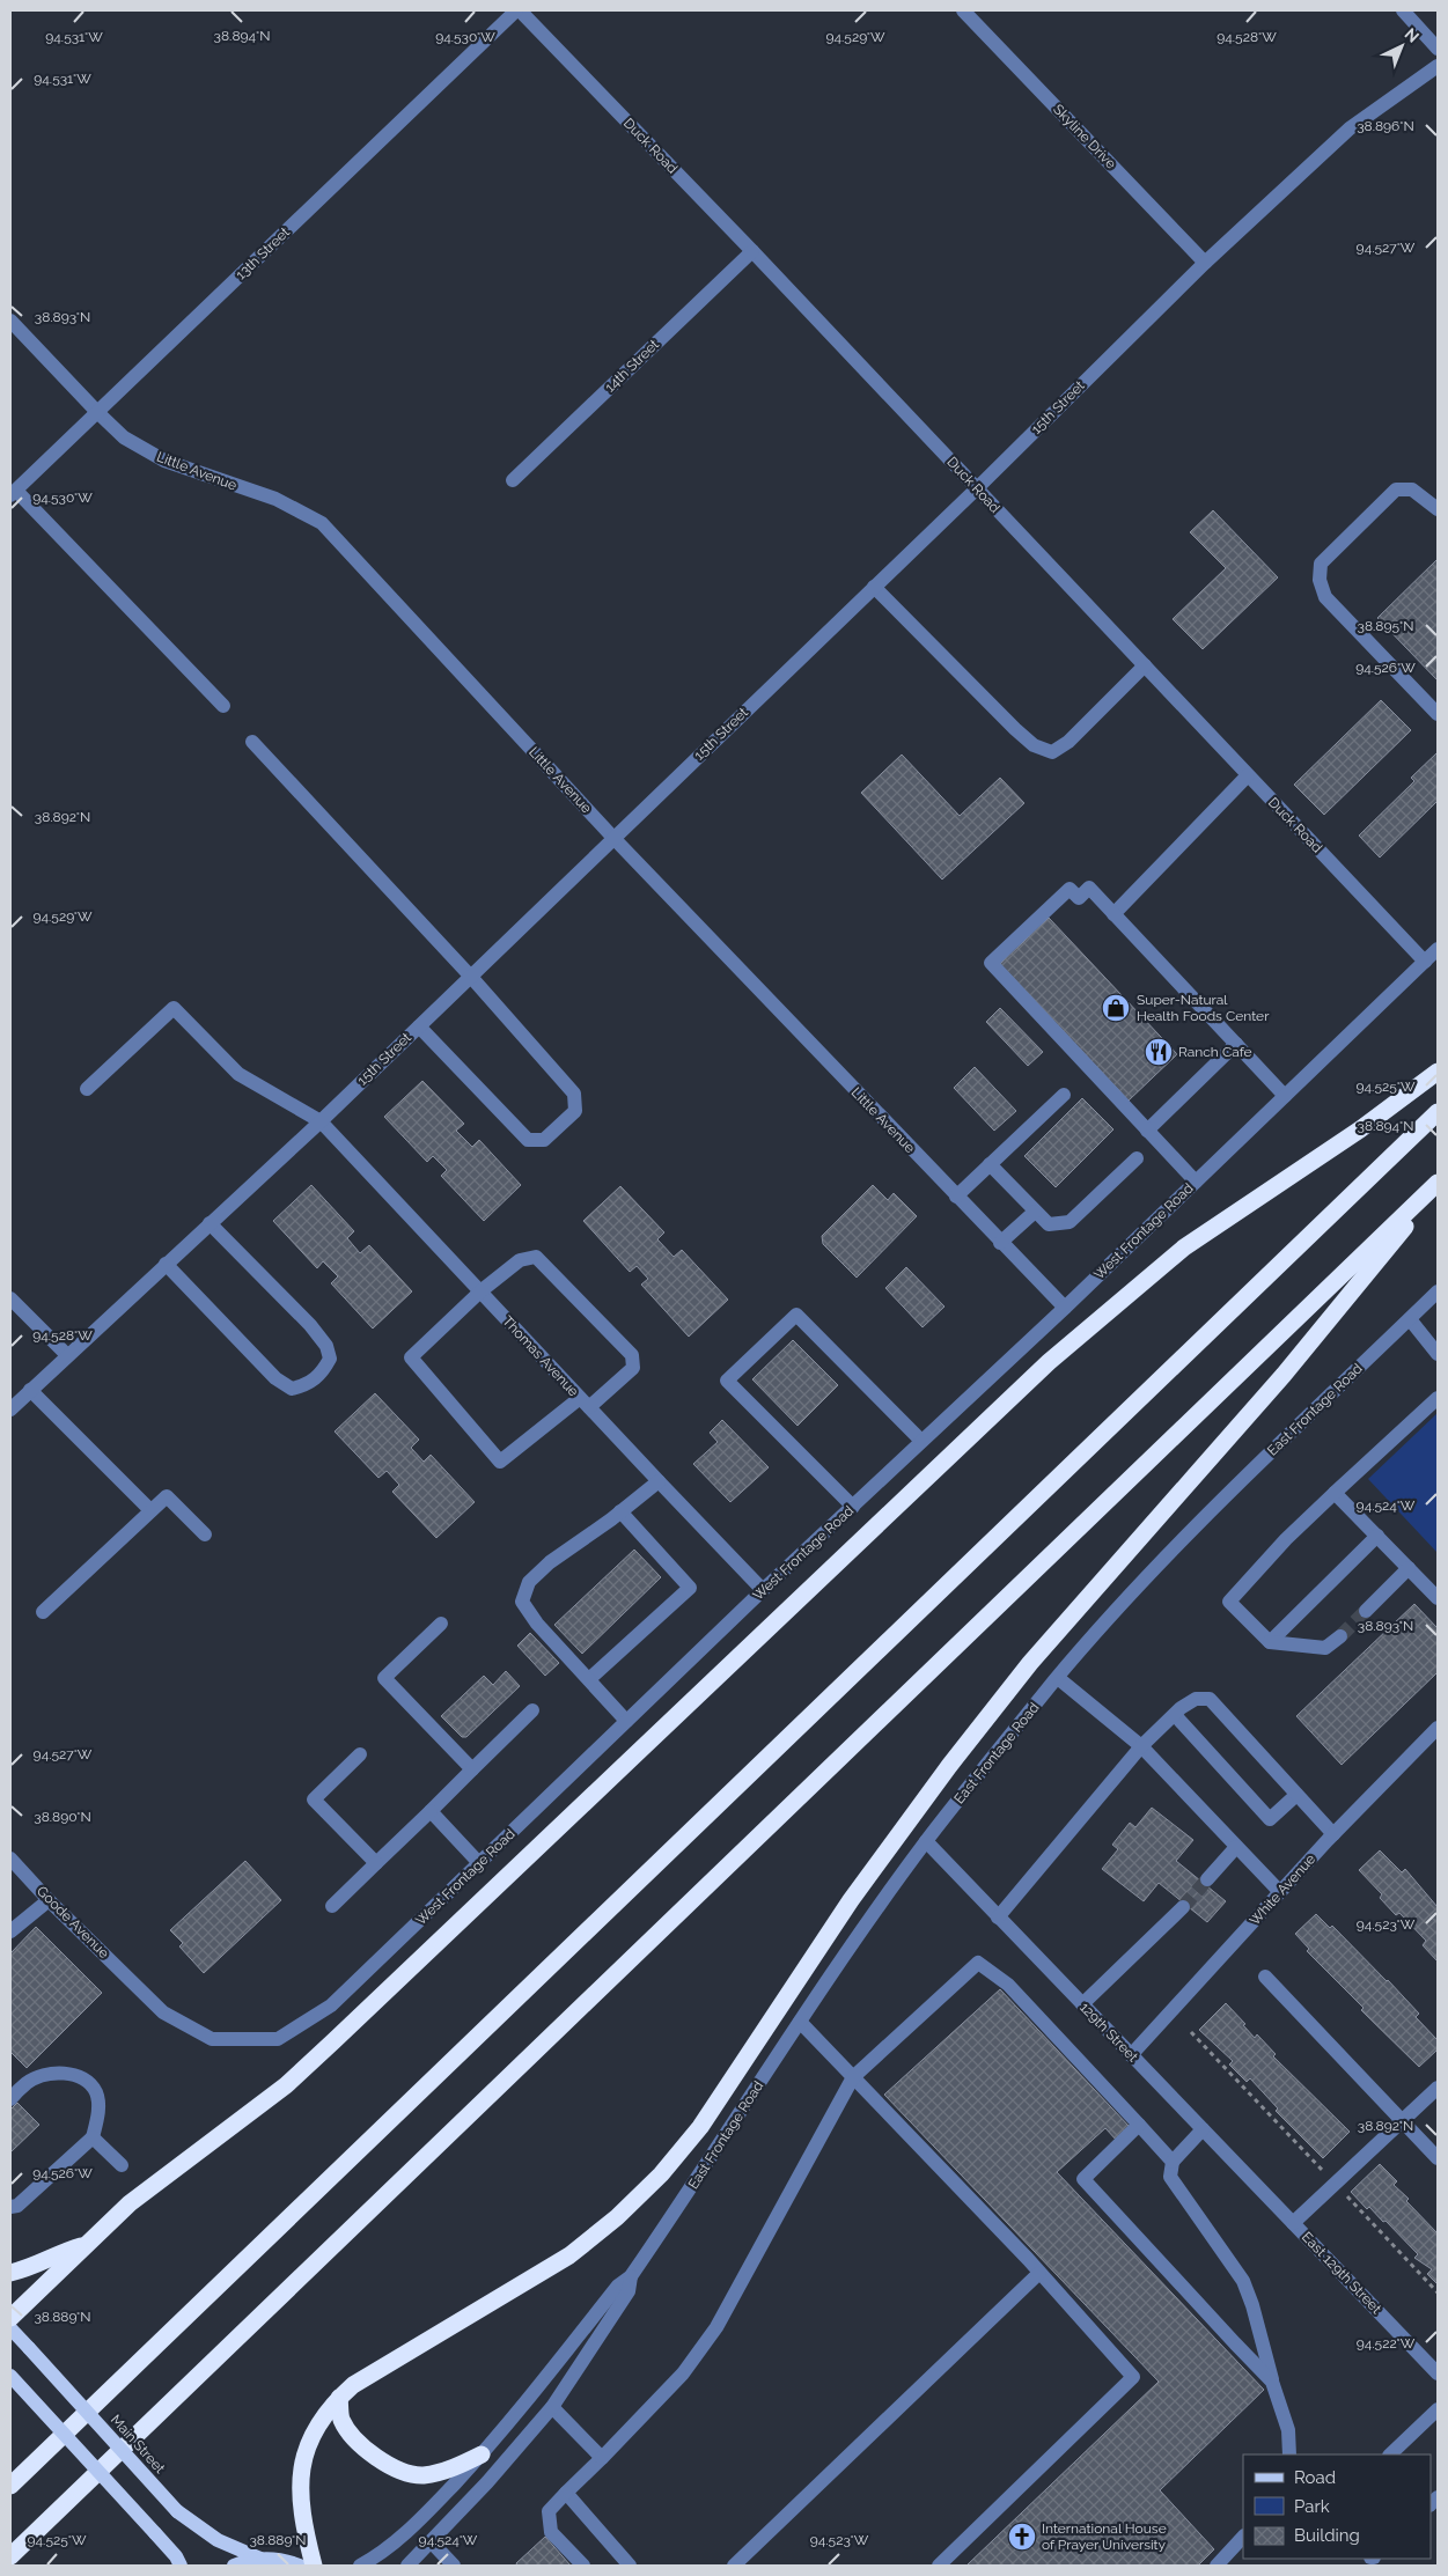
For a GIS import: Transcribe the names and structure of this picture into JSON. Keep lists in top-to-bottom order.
{
  "streets": {
    "main road": ["Main Street"],
    "street": [
      "Skyline Drive",
      "Duck Road",
      "13th Street",
      "14th Street",
      "15th Street",
      "Little Avenue",
      "West Frontage Road",
      "Thomas Avenue",
      "East Frontage Road",
      "White Avenue",
      "Goode Avenue",
      "129th Street",
      "East 129th Street"
    ]
  },
  "crossings": [
    ["Skyline Drive", "15th Street"],
    ["Duck Road", "13th Street"],
    ["Duck Road", "14th Street"],
    ["Duck Road", "15th Street"],
    ["Duck Road", "West Frontage Road"],
    ["13th Street", "Little Avenue"],
    ["15th Street", "Little Avenue"],
    ["15th Street", "Thomas Avenue"],
    ["Little Avenue", "West Frontage Road"],
    ["West Frontage Road", "Thomas Avenue"],
    ["West Frontage Road", "Goode Avenue"],
    ["East Frontage Road", "129th Street"],
    ["White Avenue", "129th Street"],
    ["129th Street", "East 129th Street"]
  ],
  "places": {
    "shop": ["Super-Natural Health Foods Center"],
    "restaurant": ["Ranch Cafe"],
    "church": ["International House of Prayer University"]
  },
  "legend": ["Road", "Park", "Building"],
  "north": "top right",
  "coordinates": [
    "38.894°N",
    "94.531°W",
    "94.530°W",
    "94.529°W",
    "94.528°W",
    "38.896°N",
    "94.527°W",
    "38.893°N",
    "38.895°N",
    "94.526°W",
    "38.892°N",
    "94.525°W",
    "94.524°W",
    "38.890°N",
    "94.523°W",
    "38.889°N",
    "94.522°W"
  ]
}
